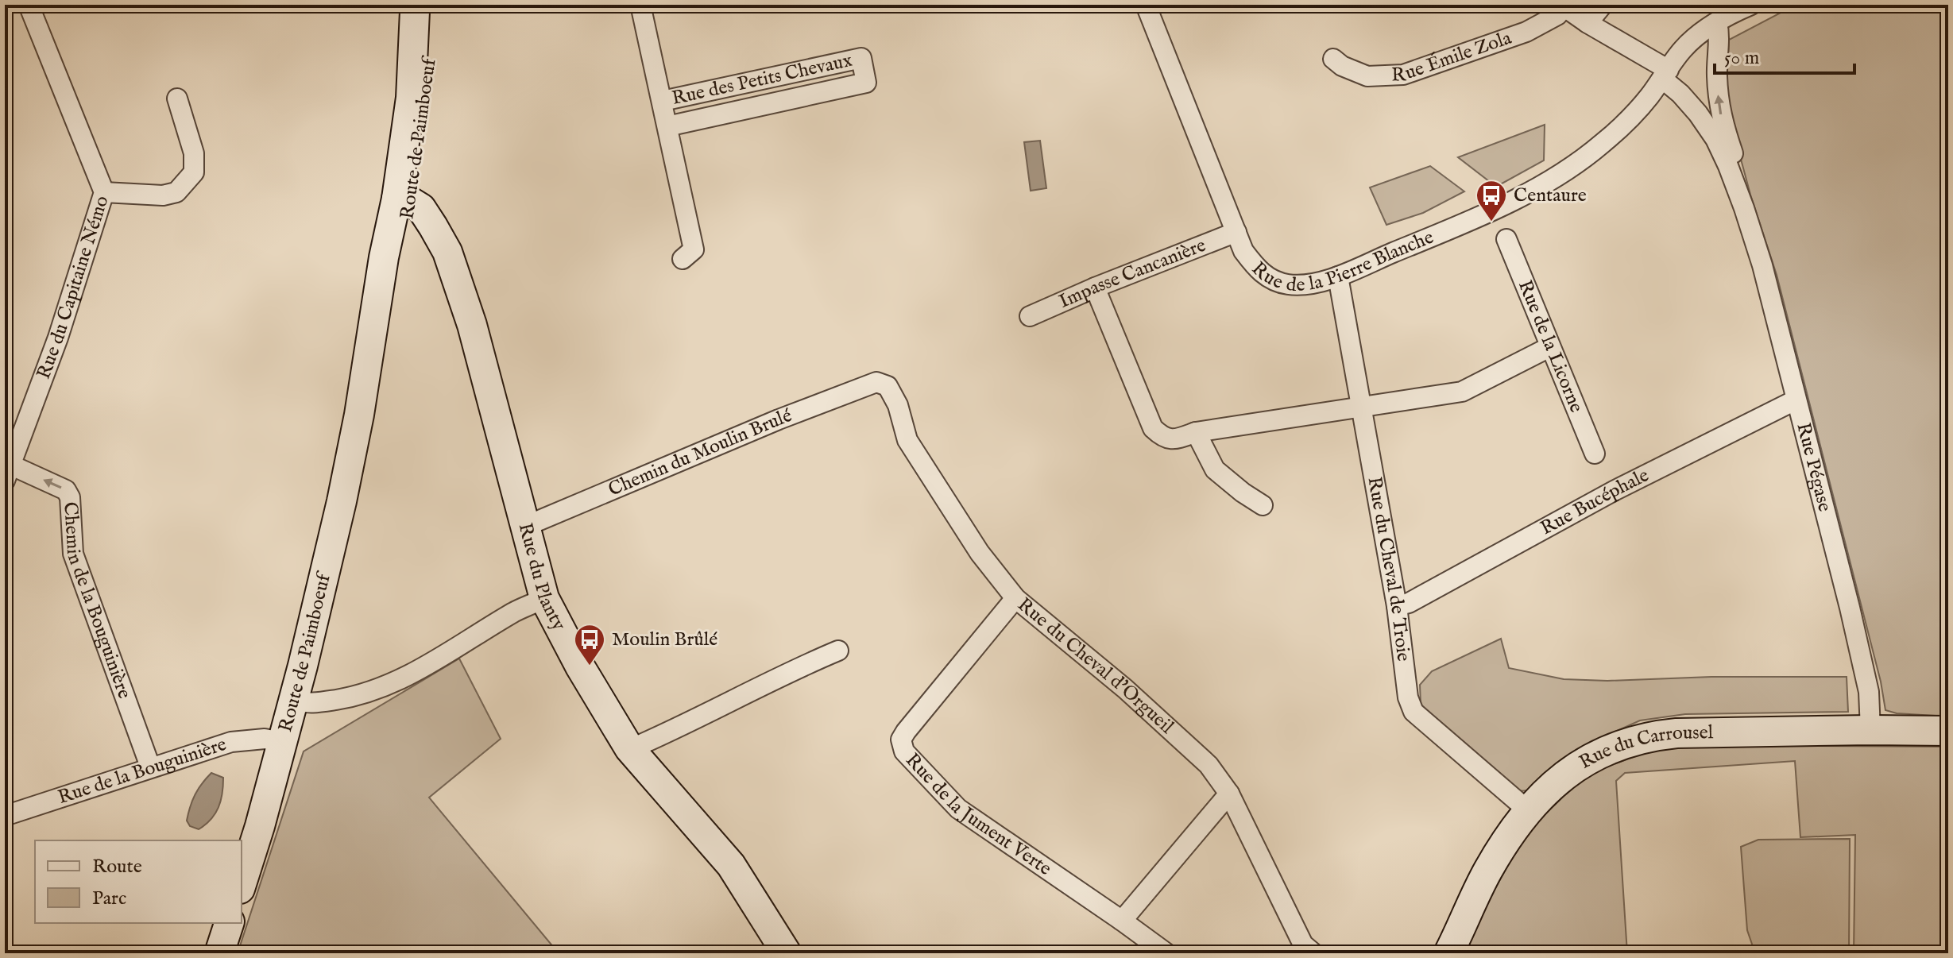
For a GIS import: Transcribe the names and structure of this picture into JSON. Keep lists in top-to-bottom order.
{
  "streets": {
    "street": [
      "Rue Émile Zola",
      "Rue des Petits Chevaux",
      "Route de Paimboeuf",
      "Rue de la Pierre Blanche",
      "Impasse Cancanière",
      "Rue du Capitaine Némo",
      "Rue de la Licorne",
      "Chemin du Moulin Brulé",
      "Rue Pégase",
      "Rue Bucéphale",
      "Rue du Cheval de Troie",
      "Rue du Planty",
      "Chemin de la Bouguinière",
      "Rue du Cheval d'Orgueil",
      "Rue du Carrousel",
      "Rue de la Bouguinière",
      "Rue de la Jument Verte"
    ]
  },
  "crossings": [
    ["Rue Émile Zola", "Rue Pégase"],
    ["Route de Paimboeuf", "Rue du Planty"],
    ["Route de Paimboeuf", "Rue de la Bouguinière"],
    ["Rue de la Pierre Blanche", "Impasse Cancanière"],
    ["Rue de la Pierre Blanche", "Rue Pégase"],
    ["Rue de la Pierre Blanche", "Rue du Cheval de Troie"],
    ["Rue du Capitaine Némo", "Chemin de la Bouguinière"],
    ["Chemin du Moulin Brulé", "Rue du Planty"],
    ["Chemin du Moulin Brulé", "Rue du Cheval d'Orgueil"],
    ["Rue Pégase", "Rue Bucéphale"],
    ["Rue Pégase", "Rue du Carrousel"],
    ["Rue Bucéphale", "Rue du Cheval de Troie"],
    ["Rue du Cheval de Troie", "Rue du Carrousel"],
    ["Chemin de la Bouguinière", "Rue de la Bouguinière"],
    ["Rue du Cheval d'Orgueil", "Rue de la Jument Verte"]
  ],
  "one_way": ["Chemin de la Bouguinière"],
  "places": {
    "bus stop": ["Centaure", "Moulin Brûlé"]
  },
  "legend": ["Route", "Parc"],
  "scale_bar": "50 m"
}
